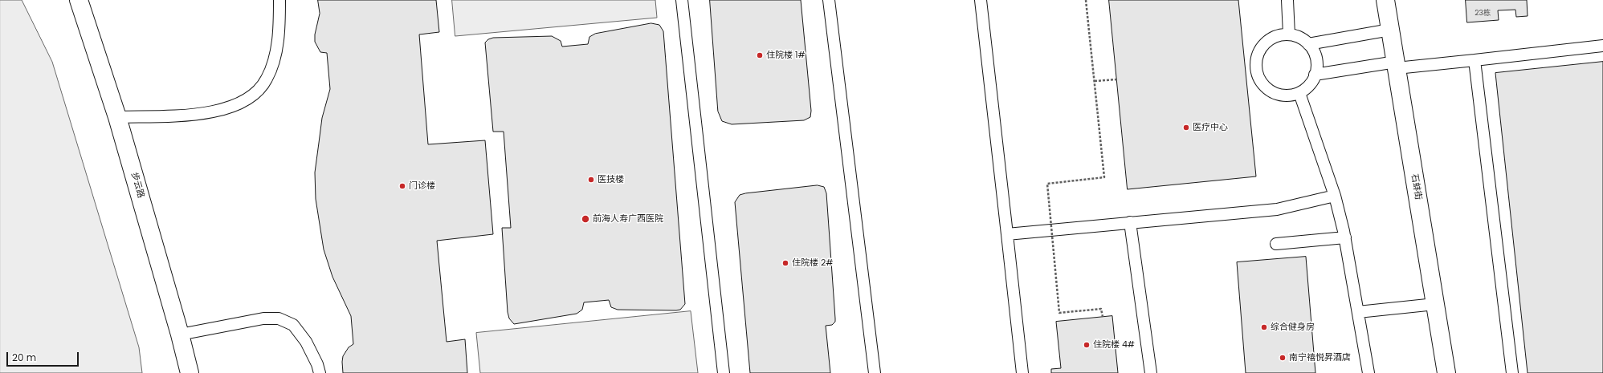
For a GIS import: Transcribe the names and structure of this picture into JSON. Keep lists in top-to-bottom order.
{
  "streets": {
    "street": ["步云路", "石蚌街"]
  },
  "places": [
    "住院楼 1#",
    "医疗中心",
    "医技楼",
    "门诊楼",
    "前海人寿广西医院",
    "住院楼 2#",
    "综合健身房",
    "住院楼 4#",
    "南宁禧悦昇酒店"
  ],
  "house_numbers": ["23栋"],
  "scale_bar": "20 m"
}
